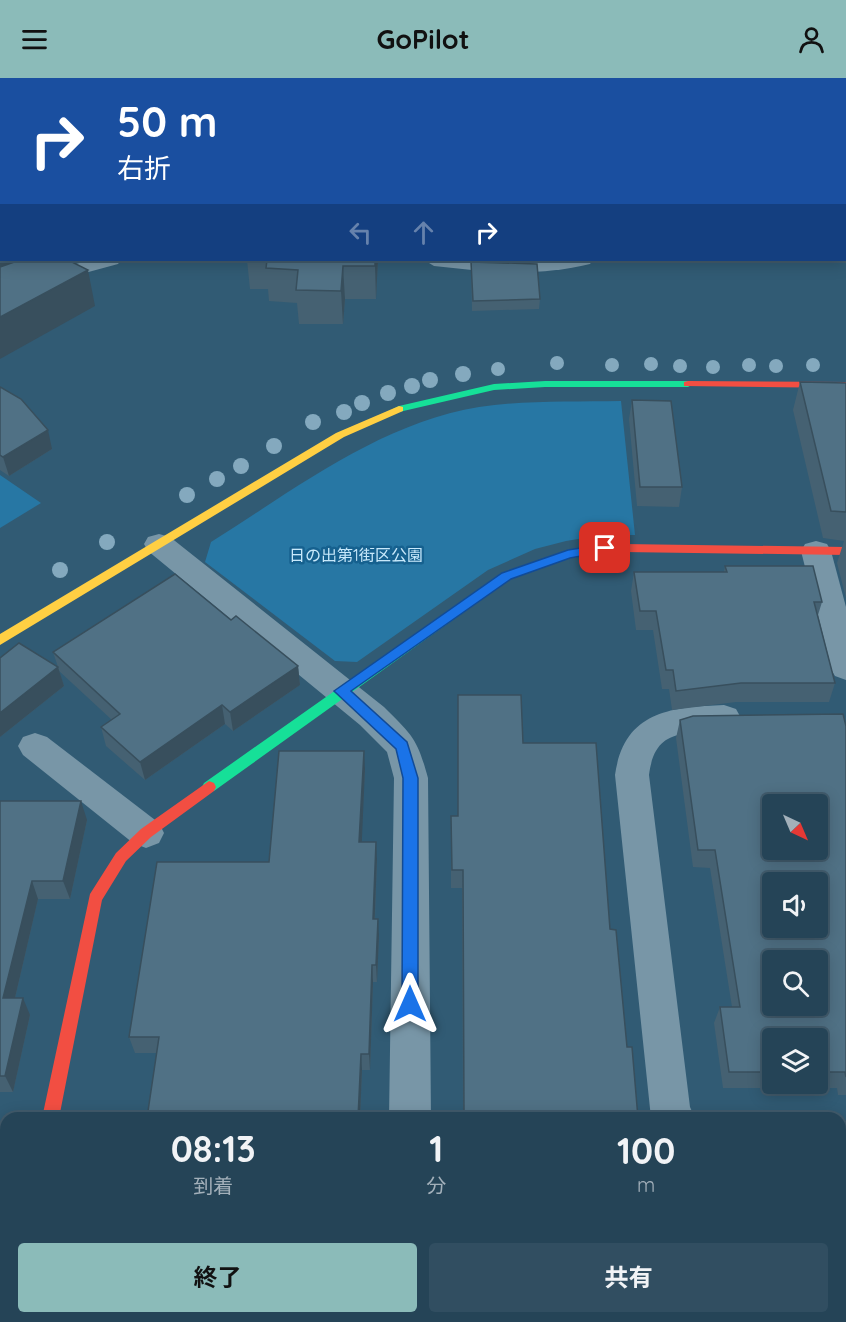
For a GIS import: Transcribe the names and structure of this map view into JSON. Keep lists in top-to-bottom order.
{
  "parks": ["日の出第1街区公園"],
  "north": "bottom right",
  "page": {
    "header": "GoPilot",
    "turn": ["50 m", "右折"],
    "eta": [
      "08:13",
      "到着",
      "1",
      "分",
      "100",
      "m"
    ],
    "buttons": ["終了", "共有"]
  }
}
